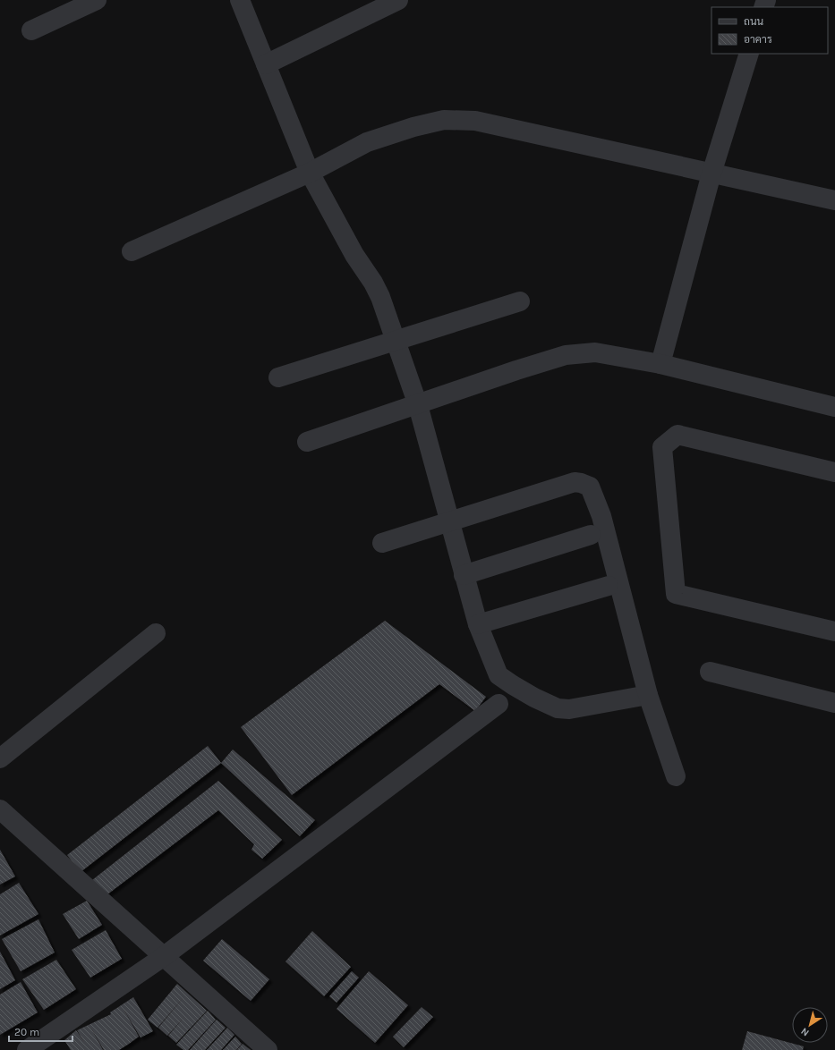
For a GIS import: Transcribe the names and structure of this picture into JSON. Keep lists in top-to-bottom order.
{
  "legend": ["ถนน", "อาคาร"],
  "scale_bar": "20 m",
  "north": "bottom left"
}
